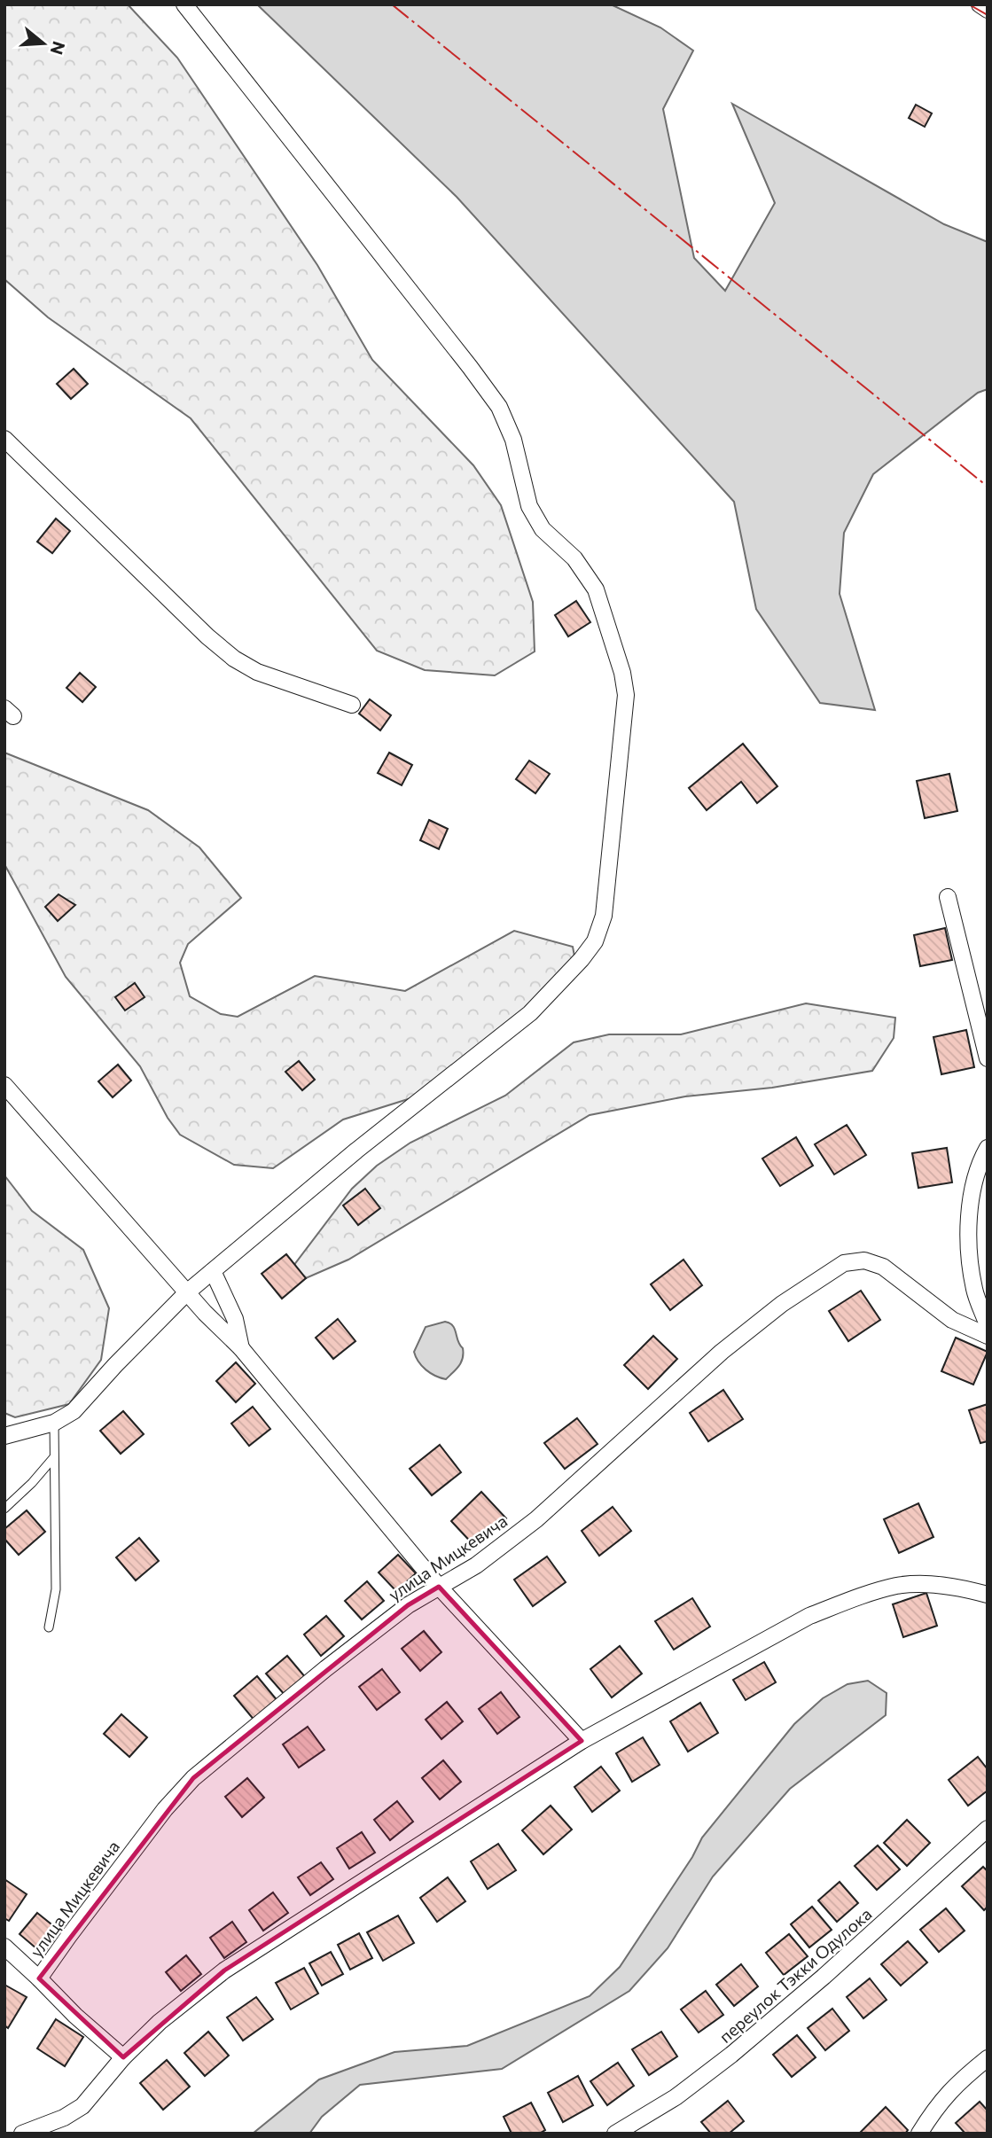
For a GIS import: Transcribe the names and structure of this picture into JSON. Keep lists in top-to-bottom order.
{
  "streets": {
    "street": ["улица Мицкевича", "переулок Тэкки Одулока"]
  },
  "north": "right"
}
